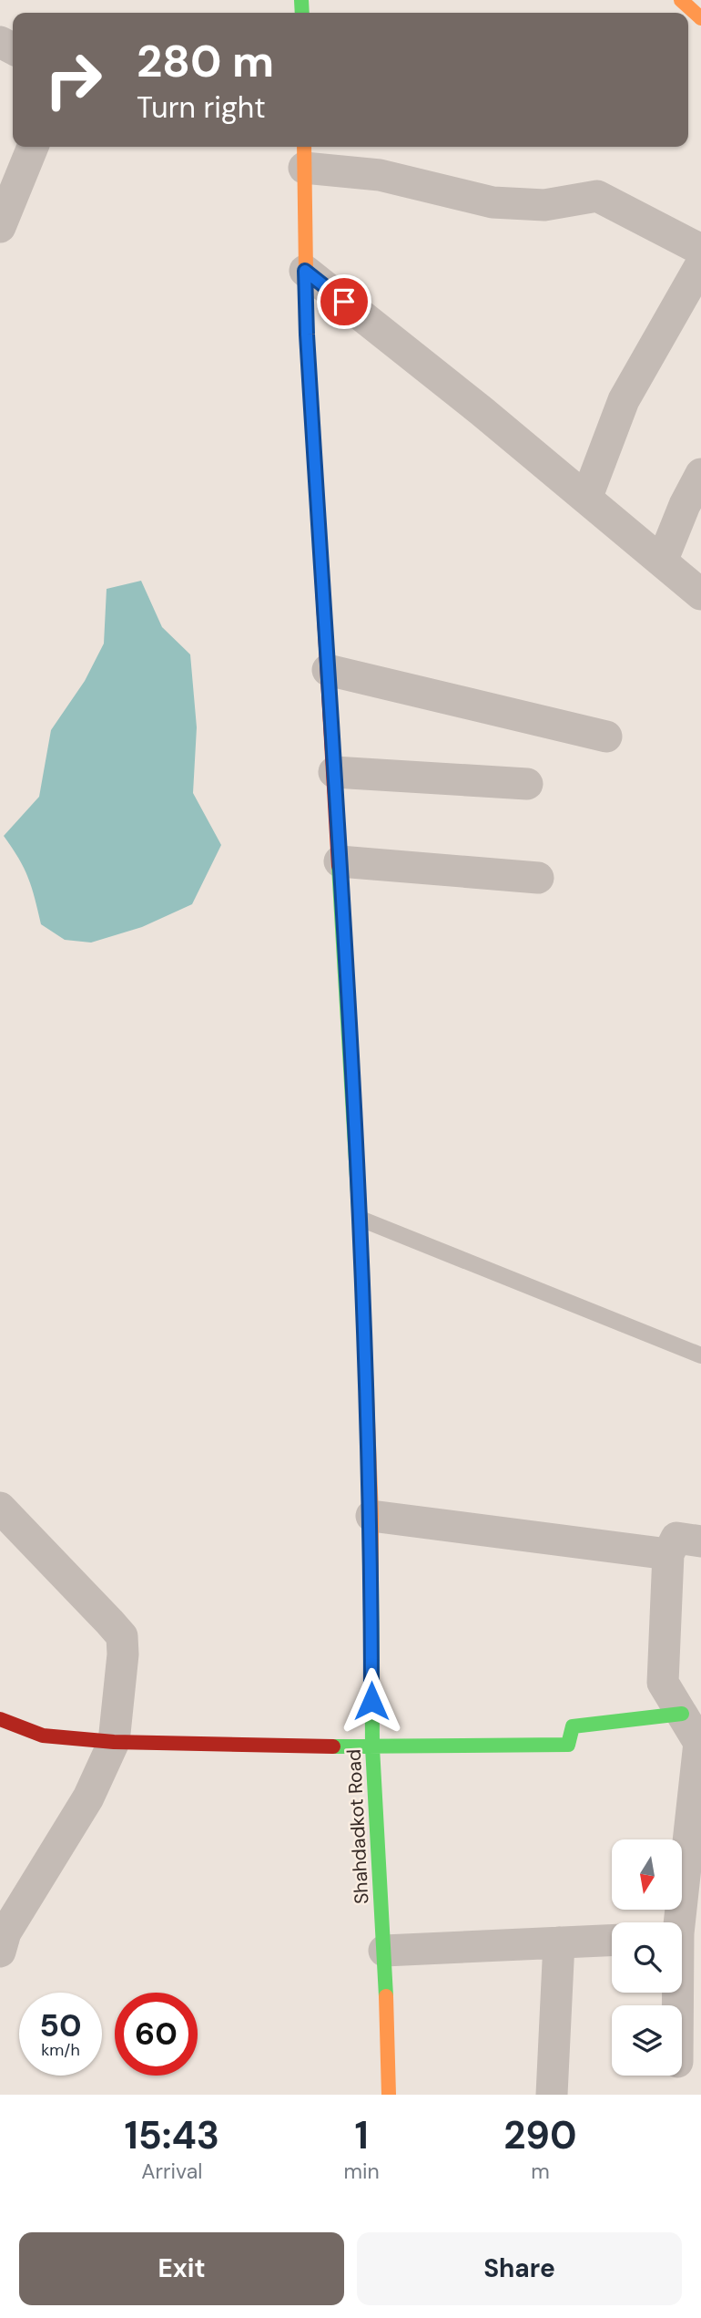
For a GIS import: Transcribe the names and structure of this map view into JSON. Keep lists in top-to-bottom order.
{
  "streets": {
    "main road": ["Shahdadkot Road"]
  },
  "north": "bottom",
  "page": {
    "turn": ["280 m", "Turn right"],
    "speed": "50 km/h",
    "limit": "60",
    "eta": [
      "15:43",
      "Arrival",
      "1",
      "min",
      "290",
      "m"
    ],
    "buttons": ["Exit", "Share"]
  }
}
